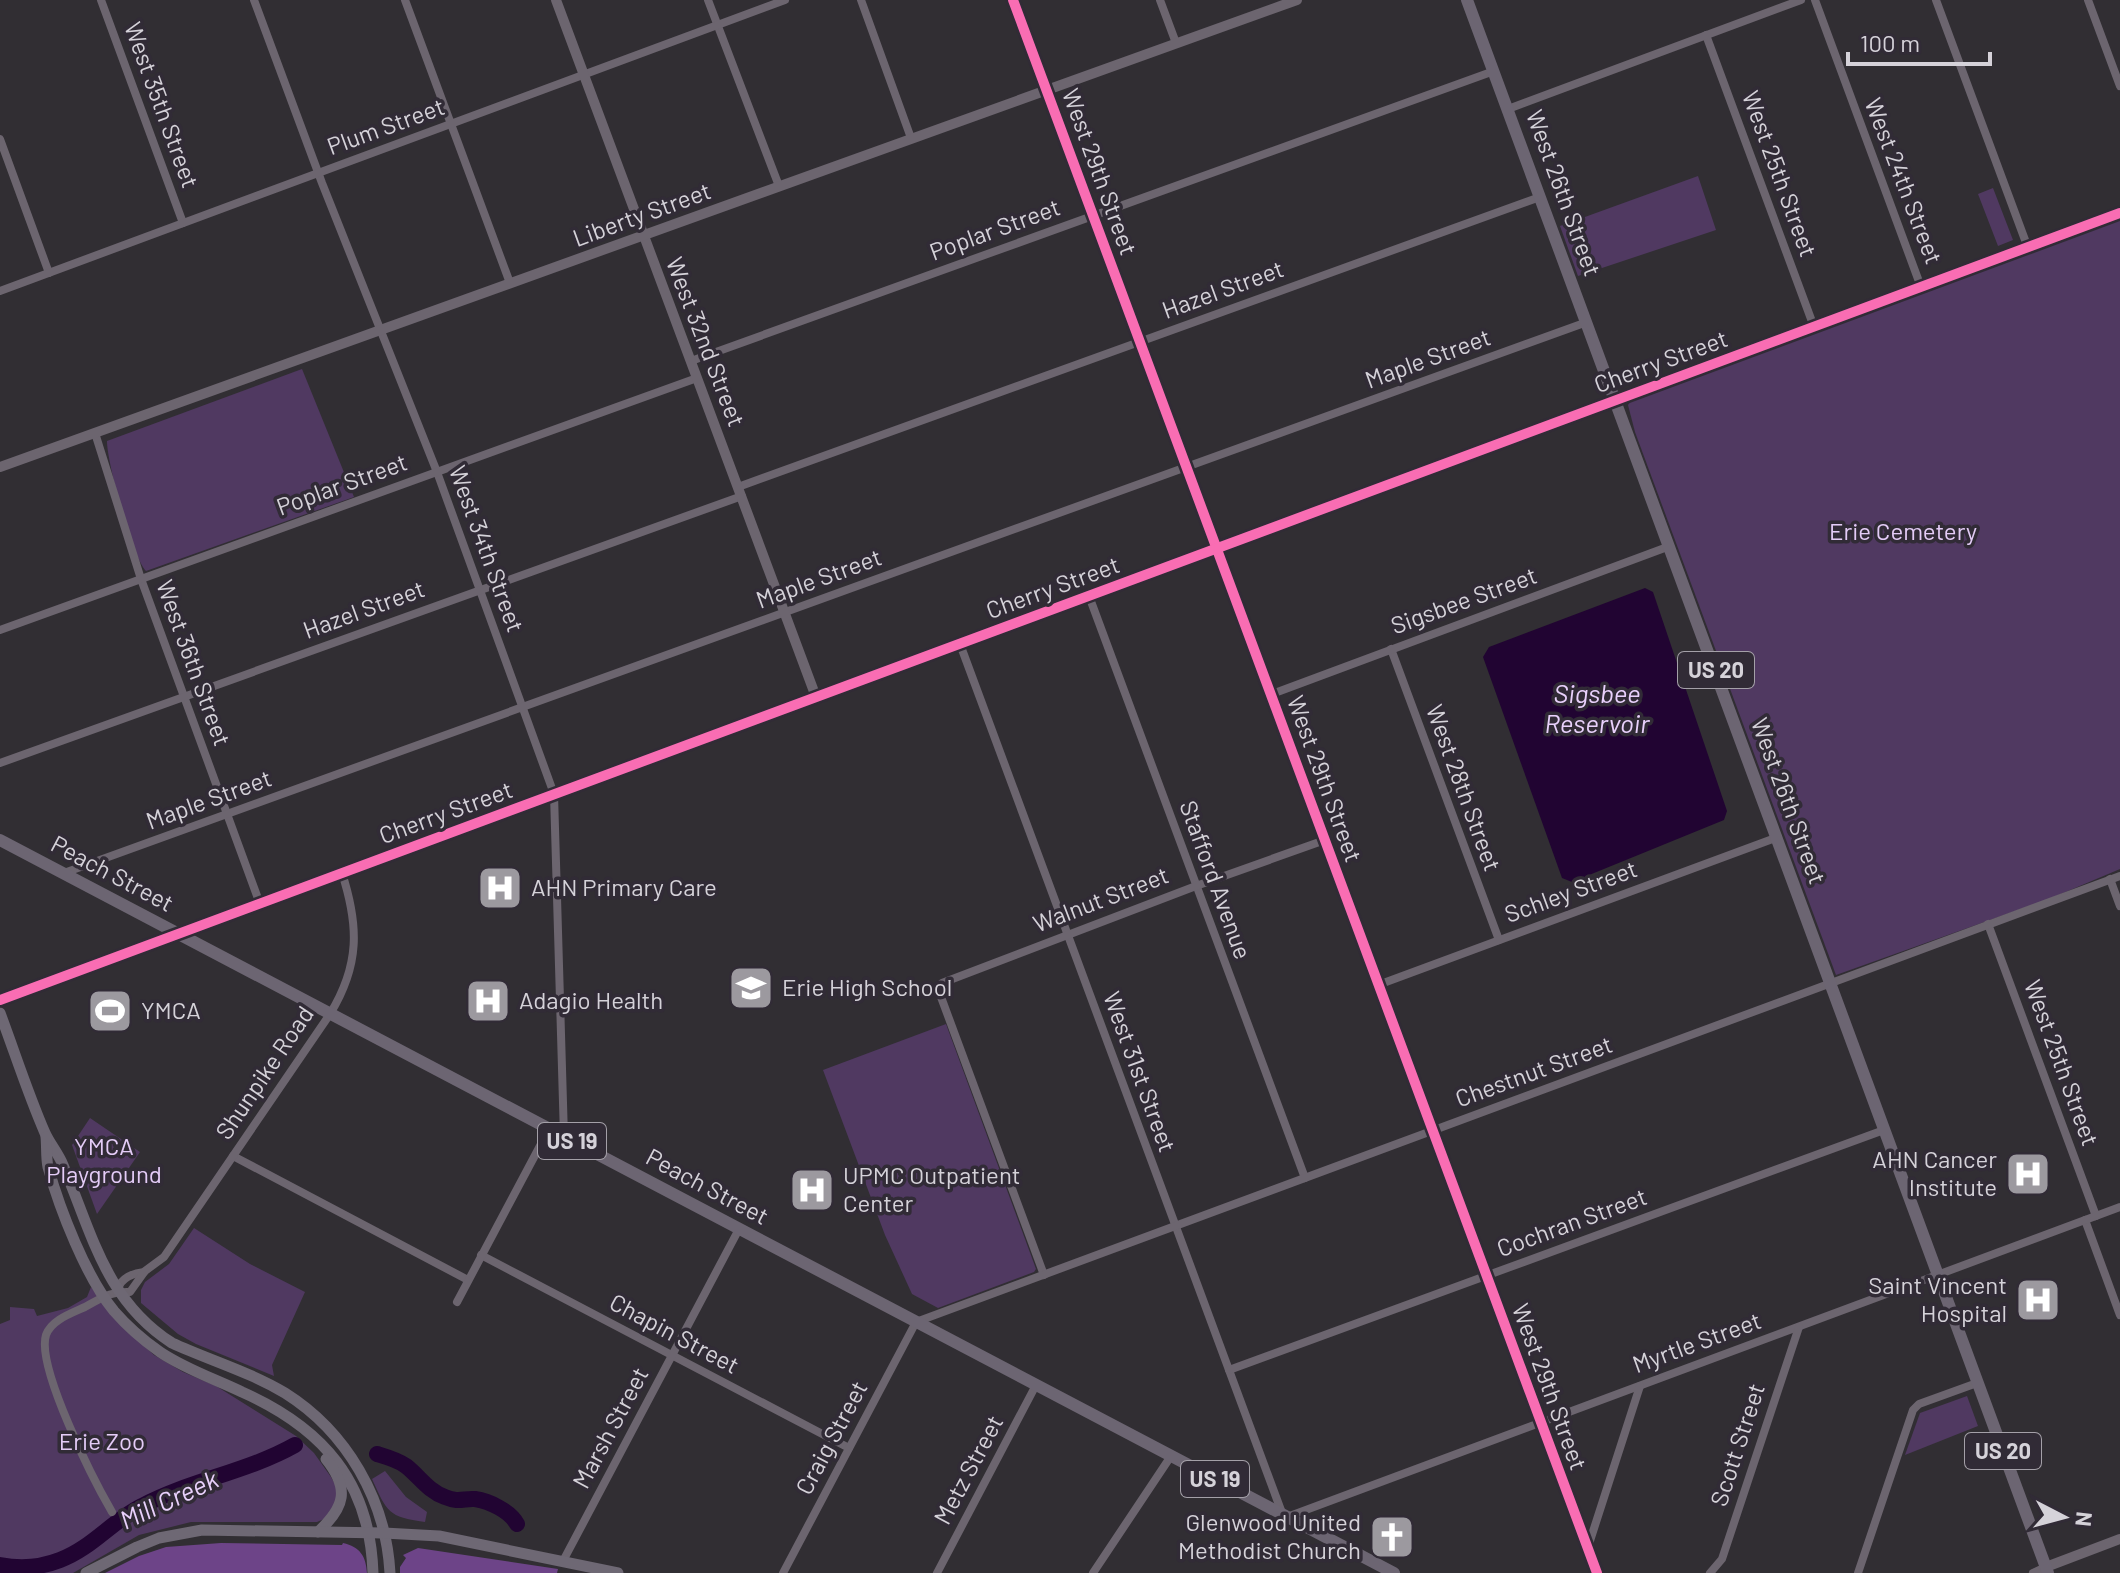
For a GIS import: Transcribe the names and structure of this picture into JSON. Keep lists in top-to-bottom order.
{
  "streets": {
    "main road": [
      "West 26th Street",
      "US 20",
      "Peach Street",
      "US 19"
    ],
    "street": [
      "West 35th Street",
      "Plum Street",
      "West 29th Street",
      "West 25th Street",
      "West 24th Street",
      "Liberty Street",
      "Poplar Street",
      "Hazel Street",
      "West 32nd Street",
      "Maple Street",
      "Cherry Street",
      "West 34th Street",
      "Sigsbee Street",
      "West 36th Street",
      "West 28th Street",
      "Stafford Avenue",
      "Schley Street",
      "Walnut Street",
      "West 31st Street",
      "Chestnut Street",
      "Shunpike Road",
      "Cochran Street",
      "Chapin Street",
      "Myrtle Street",
      "Marsh Street",
      "Craig Street",
      "Scott Street",
      "Metz Street"
    ]
  },
  "crossings": [
    ["West 35th Street", "Plum Street"],
    ["Plum Street", "West 32nd Street"],
    ["Plum Street", "West 34th Street"],
    ["West 29th Street", "Liberty Street"],
    ["West 29th Street", "Poplar Street"],
    ["West 29th Street", "Hazel Street"],
    ["West 29th Street", "Maple Street"],
    ["West 29th Street", "Cherry Street"],
    ["West 29th Street", "Sigsbee Street"],
    ["West 29th Street", "Schley Street"],
    ["West 29th Street", "Walnut Street"],
    ["West 29th Street", "Chestnut Street"],
    ["West 29th Street", "Cochran Street"],
    ["West 29th Street", "Myrtle Street"],
    ["West 25th Street", "Cherry Street"],
    ["West 25th Street", "Chestnut Street"],
    ["West 25th Street", "Myrtle Street"],
    ["West 24th Street", "Cherry Street"],
    ["West 26th Street", "Poplar Street"],
    ["West 26th Street", "Hazel Street"],
    ["West 26th Street", "Maple Street"],
    ["West 26th Street", "Cherry Street"],
    ["West 26th Street", "Sigsbee Street"],
    ["West 26th Street", "Schley Street"],
    ["West 26th Street", "Chestnut Street"],
    ["West 26th Street", "Cochran Street"],
    ["West 26th Street", "Myrtle Street"],
    ["Liberty Street", "West 32nd Street"],
    ["Liberty Street", "West 34th Street"],
    ["Liberty Street", "West 36th Street"],
    ["Poplar Street", "West 32nd Street"],
    ["Poplar Street", "West 34th Street"],
    ["Poplar Street", "West 36th Street"],
    ["Hazel Street", "West 32nd Street"],
    ["Hazel Street", "West 34th Street"],
    ["Hazel Street", "West 36th Street"],
    ["West 32nd Street", "Maple Street"],
    ["West 32nd Street", "Cherry Street"],
    ["Maple Street", "West 34th Street"],
    ["Maple Street", "West 36th Street"],
    ["Maple Street", "Peach Street"],
    ["Cherry Street", "West 34th Street"],
    ["Cherry Street", "West 36th Street"],
    ["Cherry Street", "Peach Street"],
    ["Cherry Street", "Stafford Avenue"],
    ["Cherry Street", "West 31st Street"],
    ["Cherry Street", "Shunpike Road"],
    ["West 34th Street", "Peach Street"],
    ["Sigsbee Street", "West 28th Street"],
    ["West 28th Street", "Schley Street"],
    ["Peach Street", "West 31st Street"],
    ["Peach Street", "Chestnut Street"],
    ["Peach Street", "Shunpike Road"],
    ["Peach Street", "Myrtle Street"],
    ["Peach Street", "Marsh Street"],
    ["Peach Street", "Craig Street"],
    ["Peach Street", "Metz Street"],
    ["Stafford Avenue", "Walnut Street"],
    ["Stafford Avenue", "Chestnut Street"],
    ["Walnut Street", "West 31st Street"],
    ["Walnut Street", "Chestnut Street"],
    ["West 31st Street", "Chestnut Street"],
    ["West 31st Street", "Cochran Street"],
    ["West 31st Street", "Myrtle Street"],
    ["Chestnut Street", "Craig Street"],
    ["Chapin Street", "Marsh Street"],
    ["Chapin Street", "Craig Street"],
    ["Myrtle Street", "Scott Street"]
  ],
  "water": ["Sigsbee Reservoir", "Mill Creek"],
  "parks": ["Erie Cemetery", "YMCA Playground", "Erie Zoo"],
  "places": {
    "hospital": [
      "AHN Primary Care",
      "Adagio Health",
      "AHN Cancer Institute",
      "UPMC Outpatient Center",
      "Saint Vincent Hospital"
    ],
    "school or university": ["Erie High School"],
    "sports": ["YMCA"],
    "church": ["Glenwood United Methodist Church"]
  },
  "scale_bar": "100 m",
  "north": "right"
}
